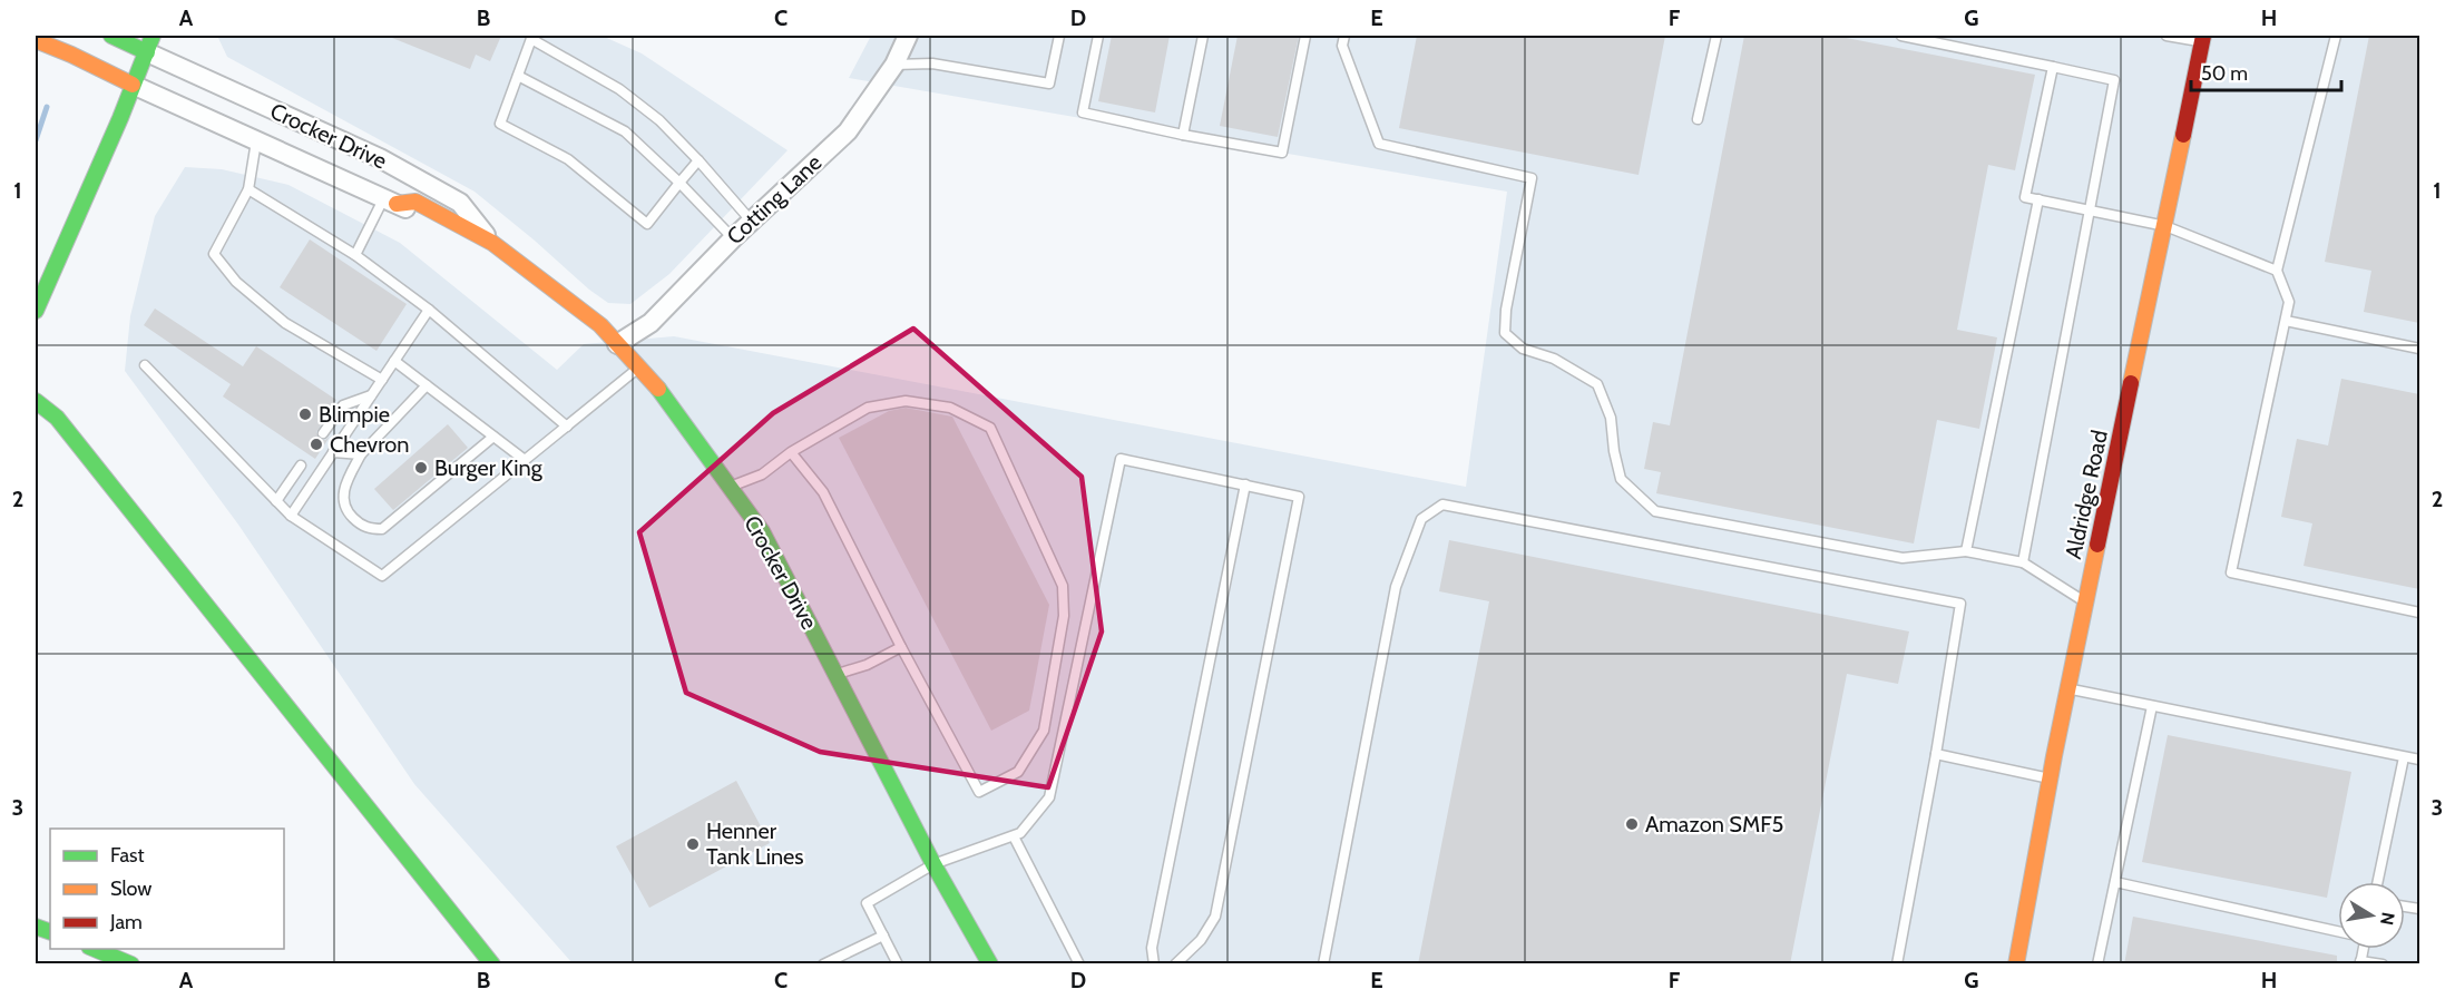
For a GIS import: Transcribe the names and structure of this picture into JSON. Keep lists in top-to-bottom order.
{
  "streets": {
    "main road": ["Crocker Drive", "Aldridge Road"],
    "street": ["Cotting Lane"]
  },
  "crossings": [
    ["Crocker Drive", "Cotting Lane"]
  ],
  "places": [
    "Blimpie",
    "Chevron",
    "Burger King",
    "Amazon SMF5",
    "Henner Tank Lines"
  ],
  "legend": ["Fast", "Slow", "Jam"],
  "scale_bar": "50 m",
  "north": "right",
  "grid": {
    "columns": [
      "A",
      "B",
      "C",
      "D",
      "E",
      "F",
      "G",
      "H"
    ],
    "rows": ["1", "2", "3"]
  }
}
